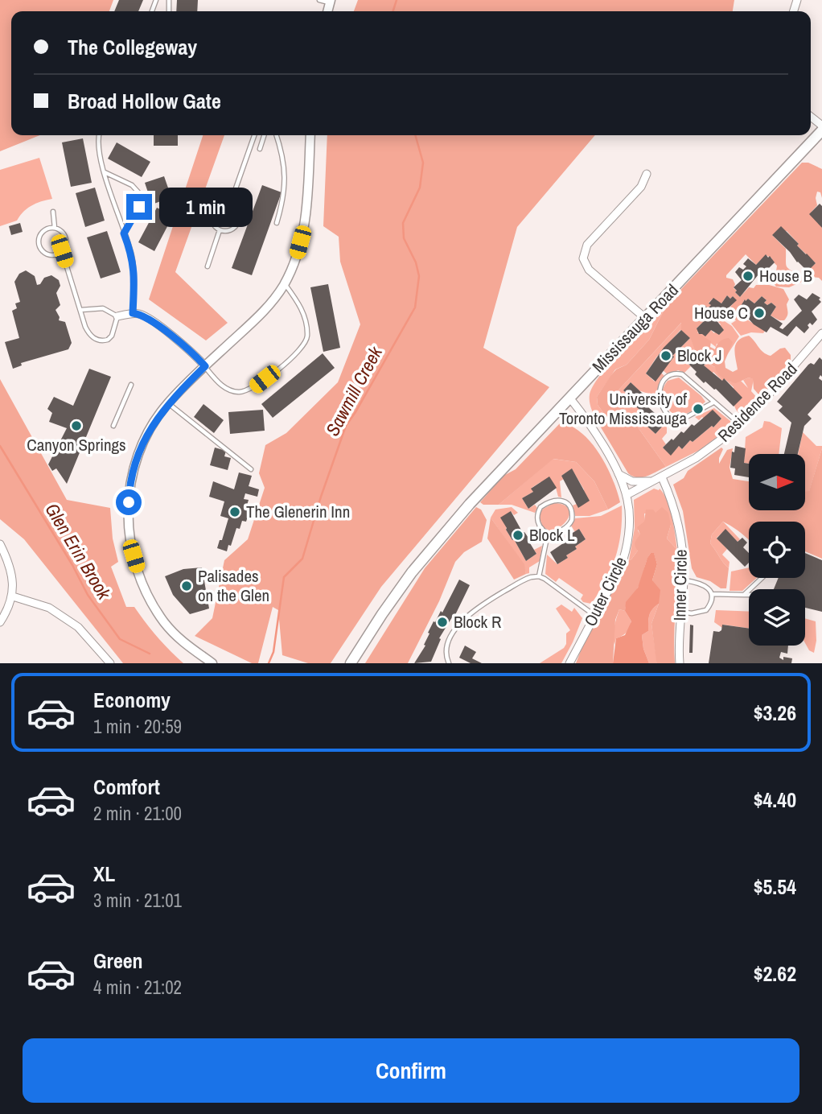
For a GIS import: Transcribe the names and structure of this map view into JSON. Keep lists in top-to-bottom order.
{
  "streets": {
    "main road": ["Mississauga Road"],
    "street": ["Residence Road", "Inner Circle", "Outer Circle"]
  },
  "crossings": [
    ["Mississauga Road", "Outer Circle"],
    ["Residence Road", "Inner Circle"],
    ["Residence Road", "Outer Circle"]
  ],
  "water": ["Sawmill Creek", "Glen Erin Brook"],
  "places": [
    "House B",
    "House C",
    "Block J",
    "University of Toronto Mississauga",
    "Canyon Springs",
    "The Glenerin Inn",
    "Block L",
    "Palisades on the Glen",
    "Block R"
  ],
  "north": "right",
  "page": {
    "banner": ["The Collegeway", "Broad Hollow Gate"],
    "bubble": "1 min",
    "list": [
      {
        "name": "Economy",
        "note": "1 min · 20:59",
        "value": "$3.26"
      },
      {
        "name": "Comfort",
        "note": "2 min · 21:00",
        "value": "$4.40"
      },
      {
        "name": "XL",
        "note": "3 min · 21:01",
        "value": "$5.54"
      },
      {
        "name": "Green",
        "note": "4 min · 21:02",
        "value": "$2.62"
      }
    ],
    "buttons": "Confirm"
  }
}
